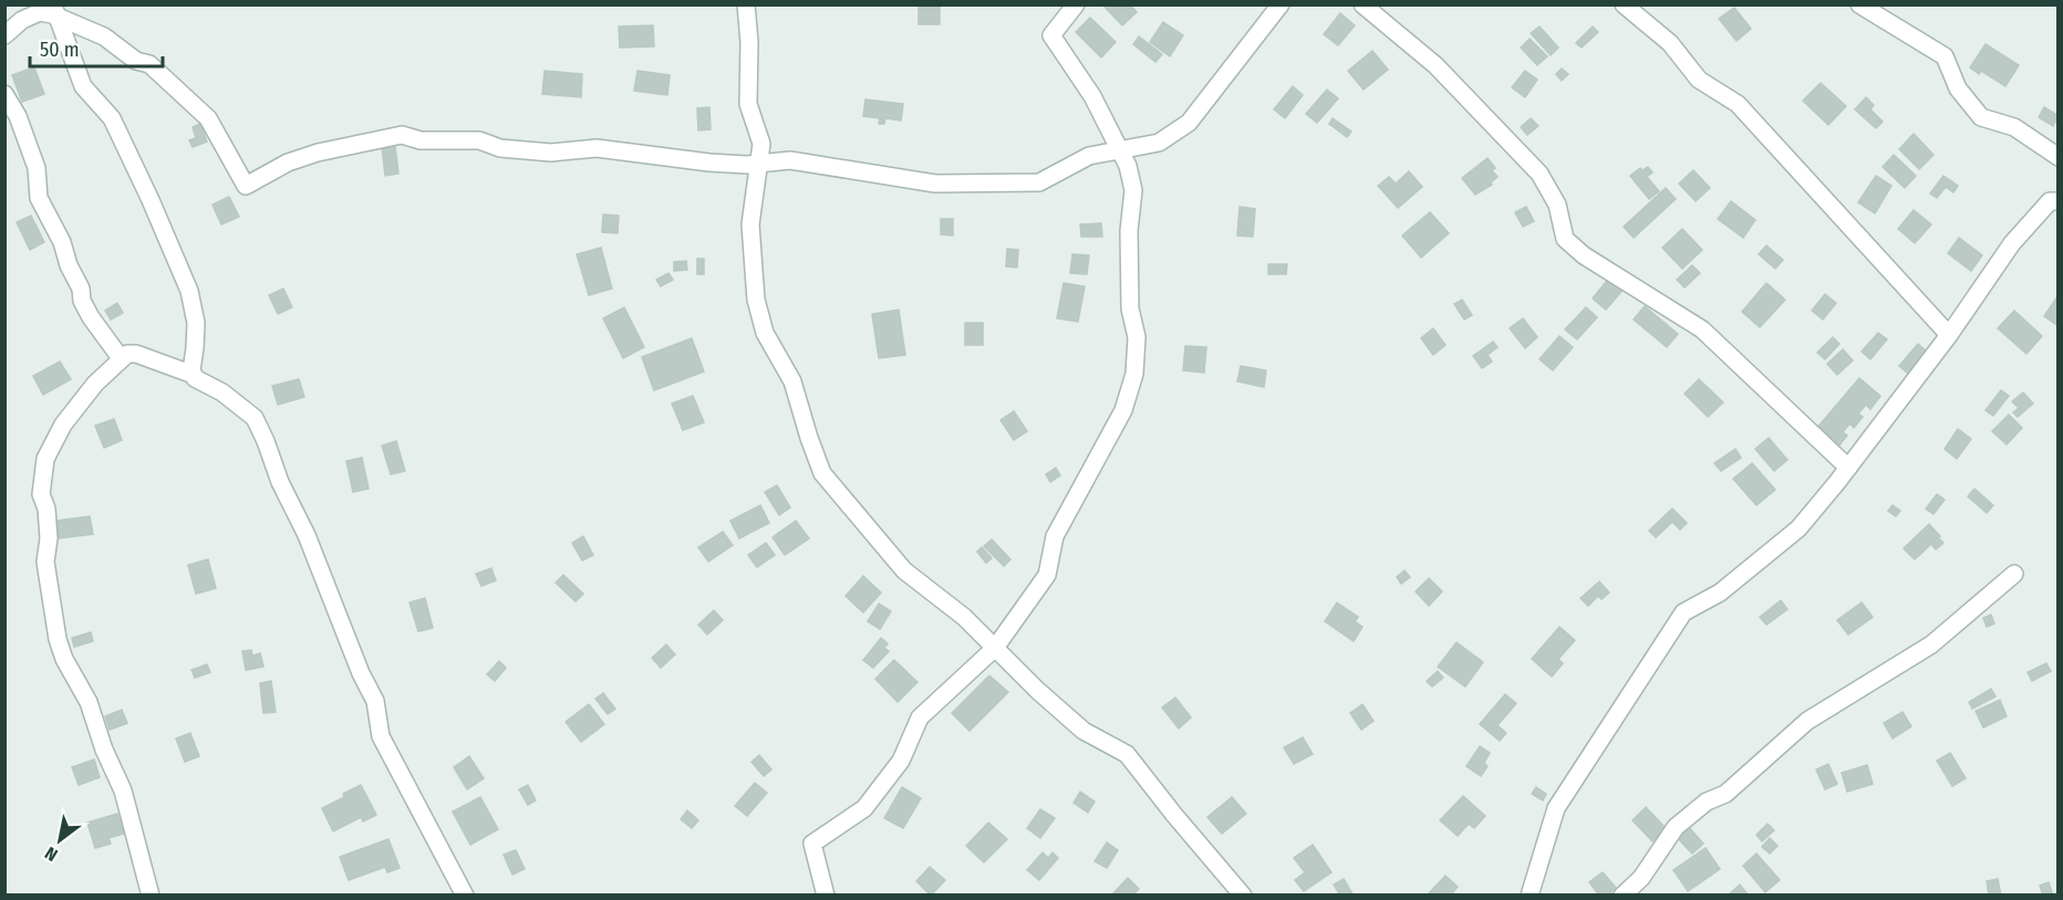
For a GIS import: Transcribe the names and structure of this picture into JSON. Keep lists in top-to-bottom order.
{
  "scale_bar": "50 m",
  "north": "bottom left"
}
